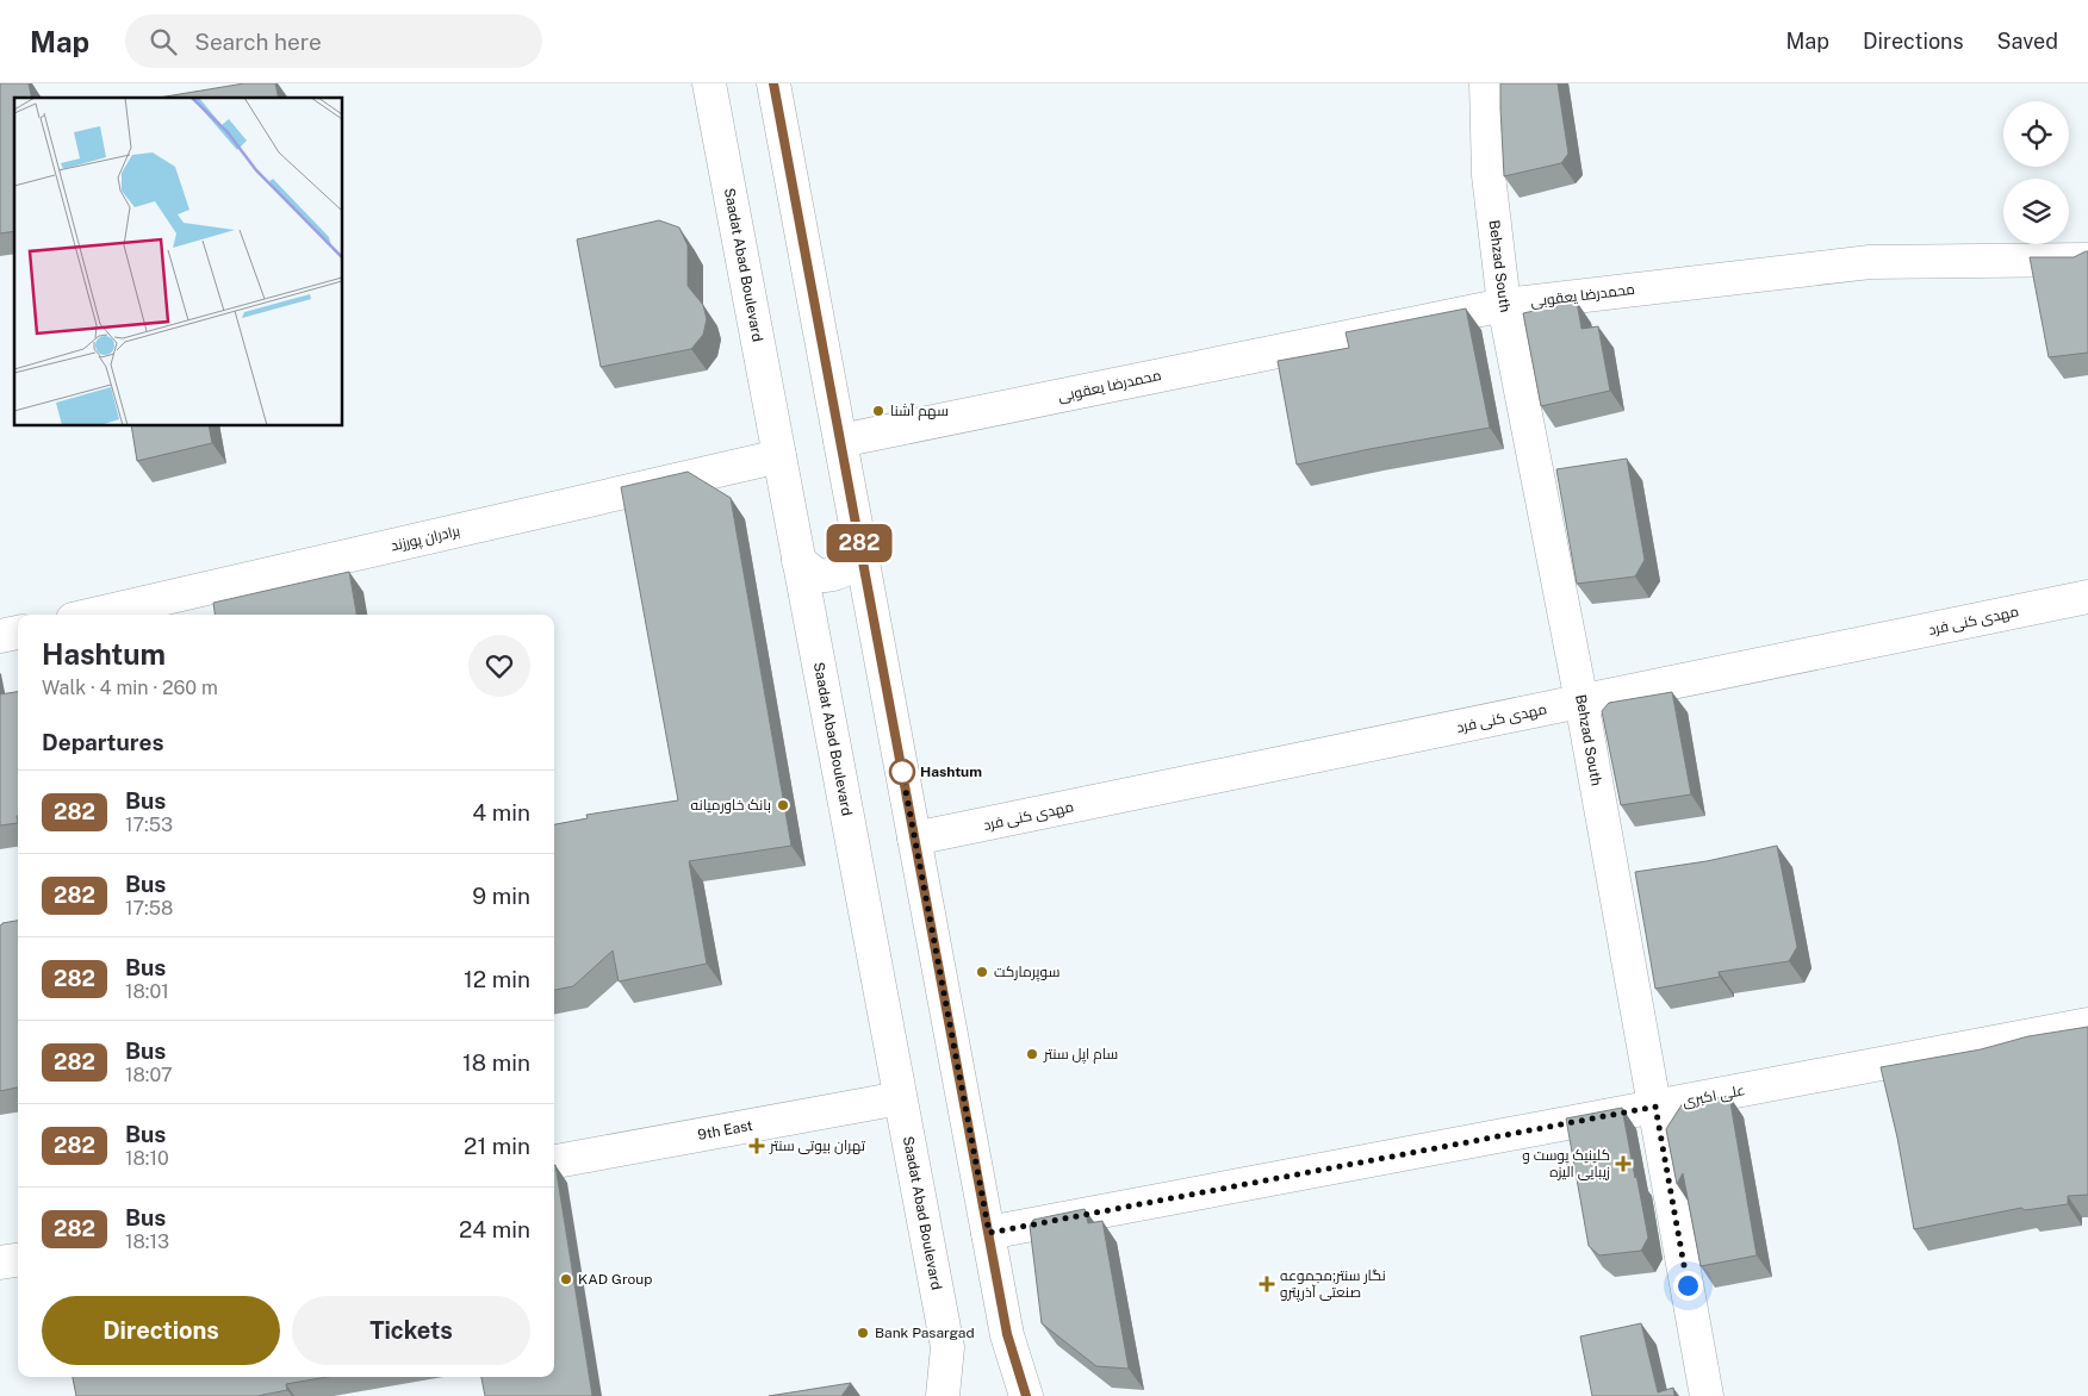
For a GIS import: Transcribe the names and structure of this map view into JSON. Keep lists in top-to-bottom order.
{
  "streets": {
    "street": [
      "Saadat Abad Boulevard",
      "Behzad South",
      "محمدرضا یعقوبی",
      "برادران پورزند",
      "مهدی کنی فرد",
      "علی اکبری",
      "9th East"
    ]
  },
  "crossings": [
    ["Saadat Abad Boulevard", "برادران پورزند"],
    ["Saadat Abad Boulevard", "9th East"],
    ["Behzad South", "محمدرضا یعقوبی"],
    ["Behzad South", "مهدی کنی فرد"],
    ["Behzad South", "علی اکبری"]
  ],
  "places": {
    "other": [
      "سهم آشنا",
      "Hashtum",
      "بانک خاورمیانه",
      "سوپرمارکت",
      "سام اپل سنتر",
      "KAD Group",
      "Bank Pasargad"
    ],
    "health": ["تهران بیوتی سنتر", "کلینیک پوست و زیبایی الیزه", "نگار سنتر;مجموعه صنعتی آذرپترو"]
  },
  "lines": ["bus line 282"],
  "page": {
    "header": "Map",
    "search": "Search here",
    "nav": ["Map", "Directions", "Saved"],
    "on_map": "282",
    "heading": [
      ["Hashtum", "Walk · 4 min · 260 m"],
      "Departures"
    ],
    "list": [
      {
        "mark": "282",
        "name": "Bus",
        "note": "17:53",
        "value": "4 min"
      },
      {
        "mark": "282",
        "name": "Bus",
        "note": "17:58",
        "value": "9 min"
      },
      {
        "mark": "282",
        "name": "Bus",
        "note": "18:01",
        "value": "12 min"
      },
      {
        "mark": "282",
        "name": "Bus",
        "note": "18:07",
        "value": "18 min"
      },
      {
        "mark": "282",
        "name": "Bus",
        "note": "18:10",
        "value": "21 min"
      },
      {
        "mark": "282",
        "name": "Bus",
        "note": "18:13",
        "value": "24 min"
      }
    ],
    "buttons": ["Directions", "Tickets"]
  }
}
